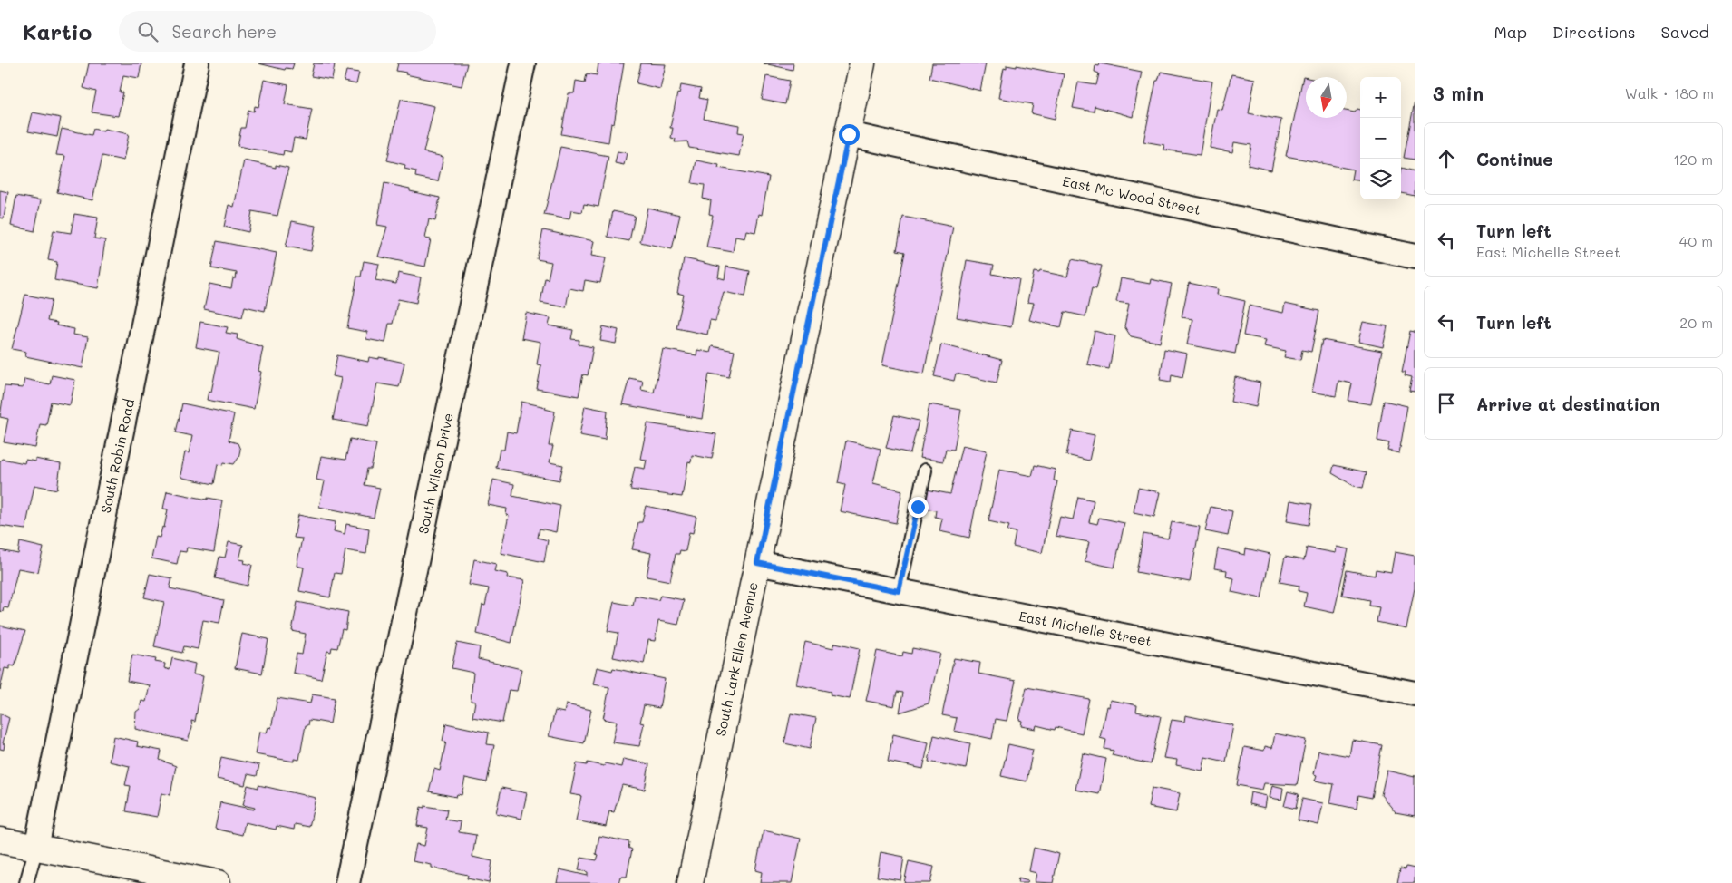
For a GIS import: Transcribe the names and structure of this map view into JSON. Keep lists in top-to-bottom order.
{
  "streets": {
    "street": [
      "East Mc Wood Street",
      "South Robin Road",
      "South Wilson Drive",
      "East Michelle Street",
      "South Lark Ellen Avenue"
    ]
  },
  "crossings": [
    ["East Mc Wood Street", "South Lark Ellen Avenue"],
    ["East Michelle Street", "South Lark Ellen Avenue"]
  ],
  "north": "bottom",
  "page": {
    "header": "Kartio",
    "search": "Search here",
    "nav": ["Map", "Directions", "Saved"],
    "heading": ["3 min", "Walk · 180 m"],
    "map_buttons": ["+", "−"],
    "list": [
      ["Continue", "120 m"],
      ["Turn left", "East Michelle Street", "40 m"],
      ["Turn left", "20 m"],
      "Arrive at destination"
    ]
  }
}
